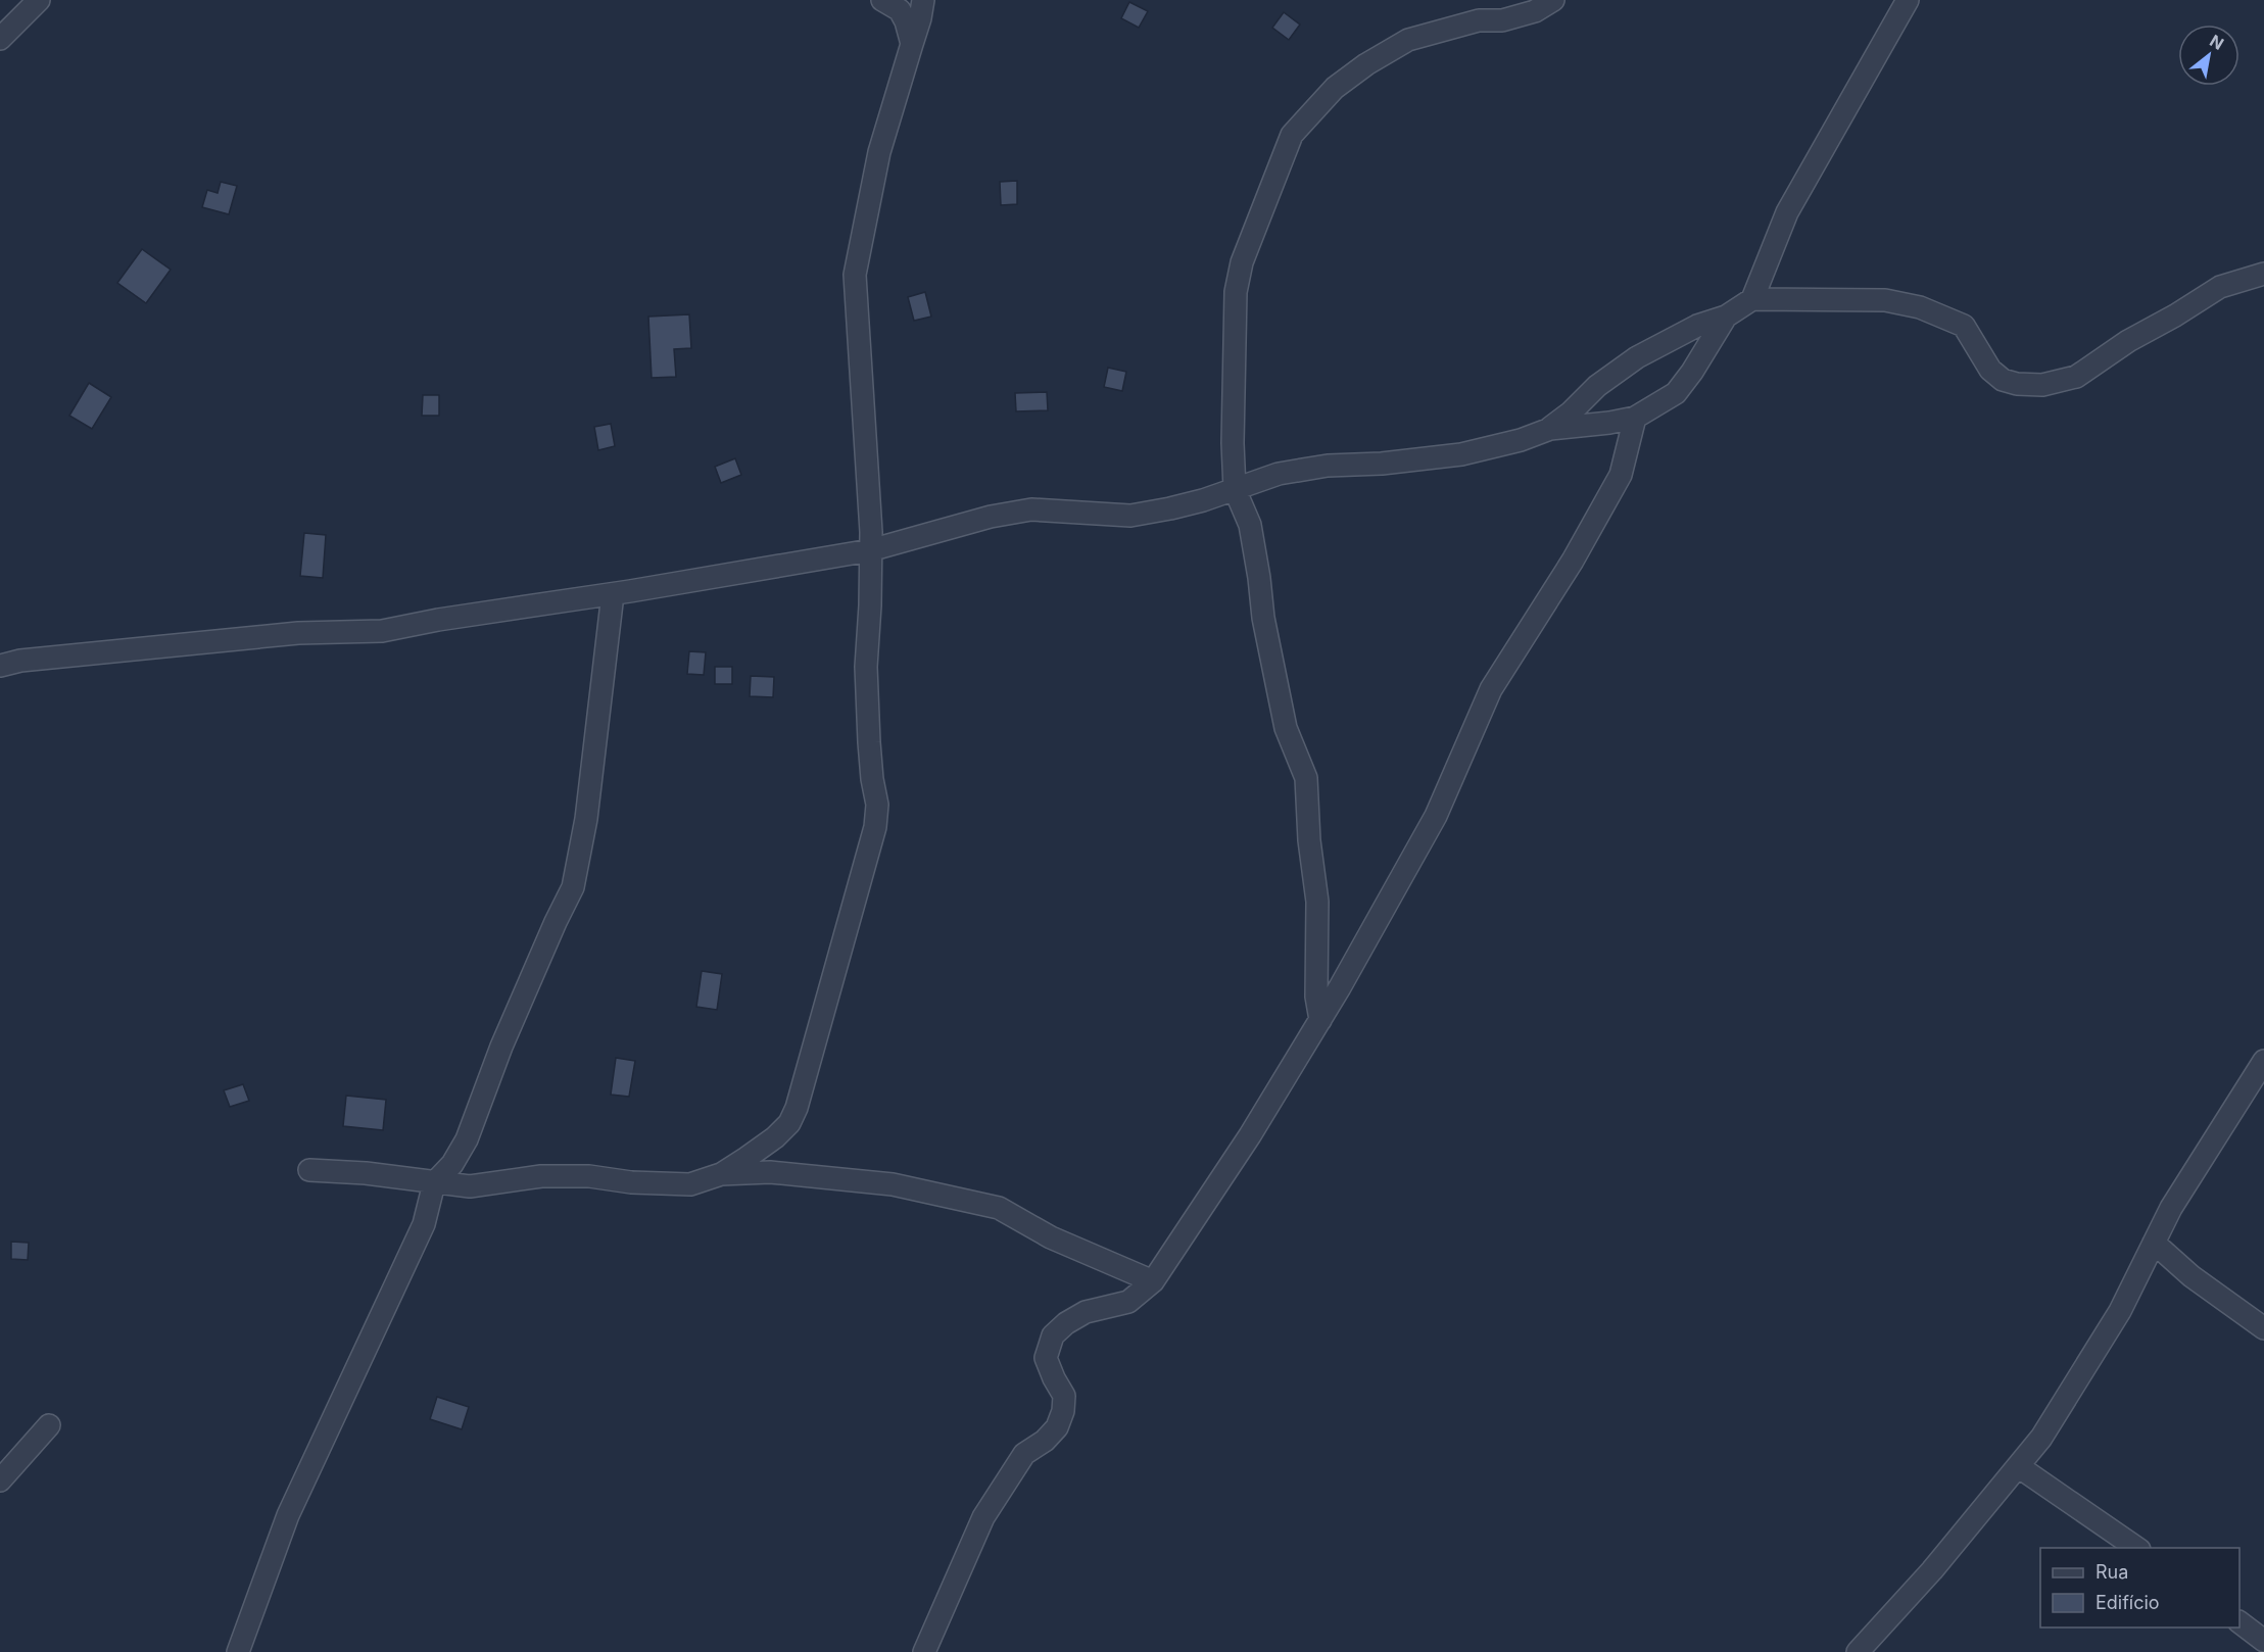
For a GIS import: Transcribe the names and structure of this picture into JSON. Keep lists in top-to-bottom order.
{
  "legend": ["Rua", "Edifício"],
  "north": "top right"
}
